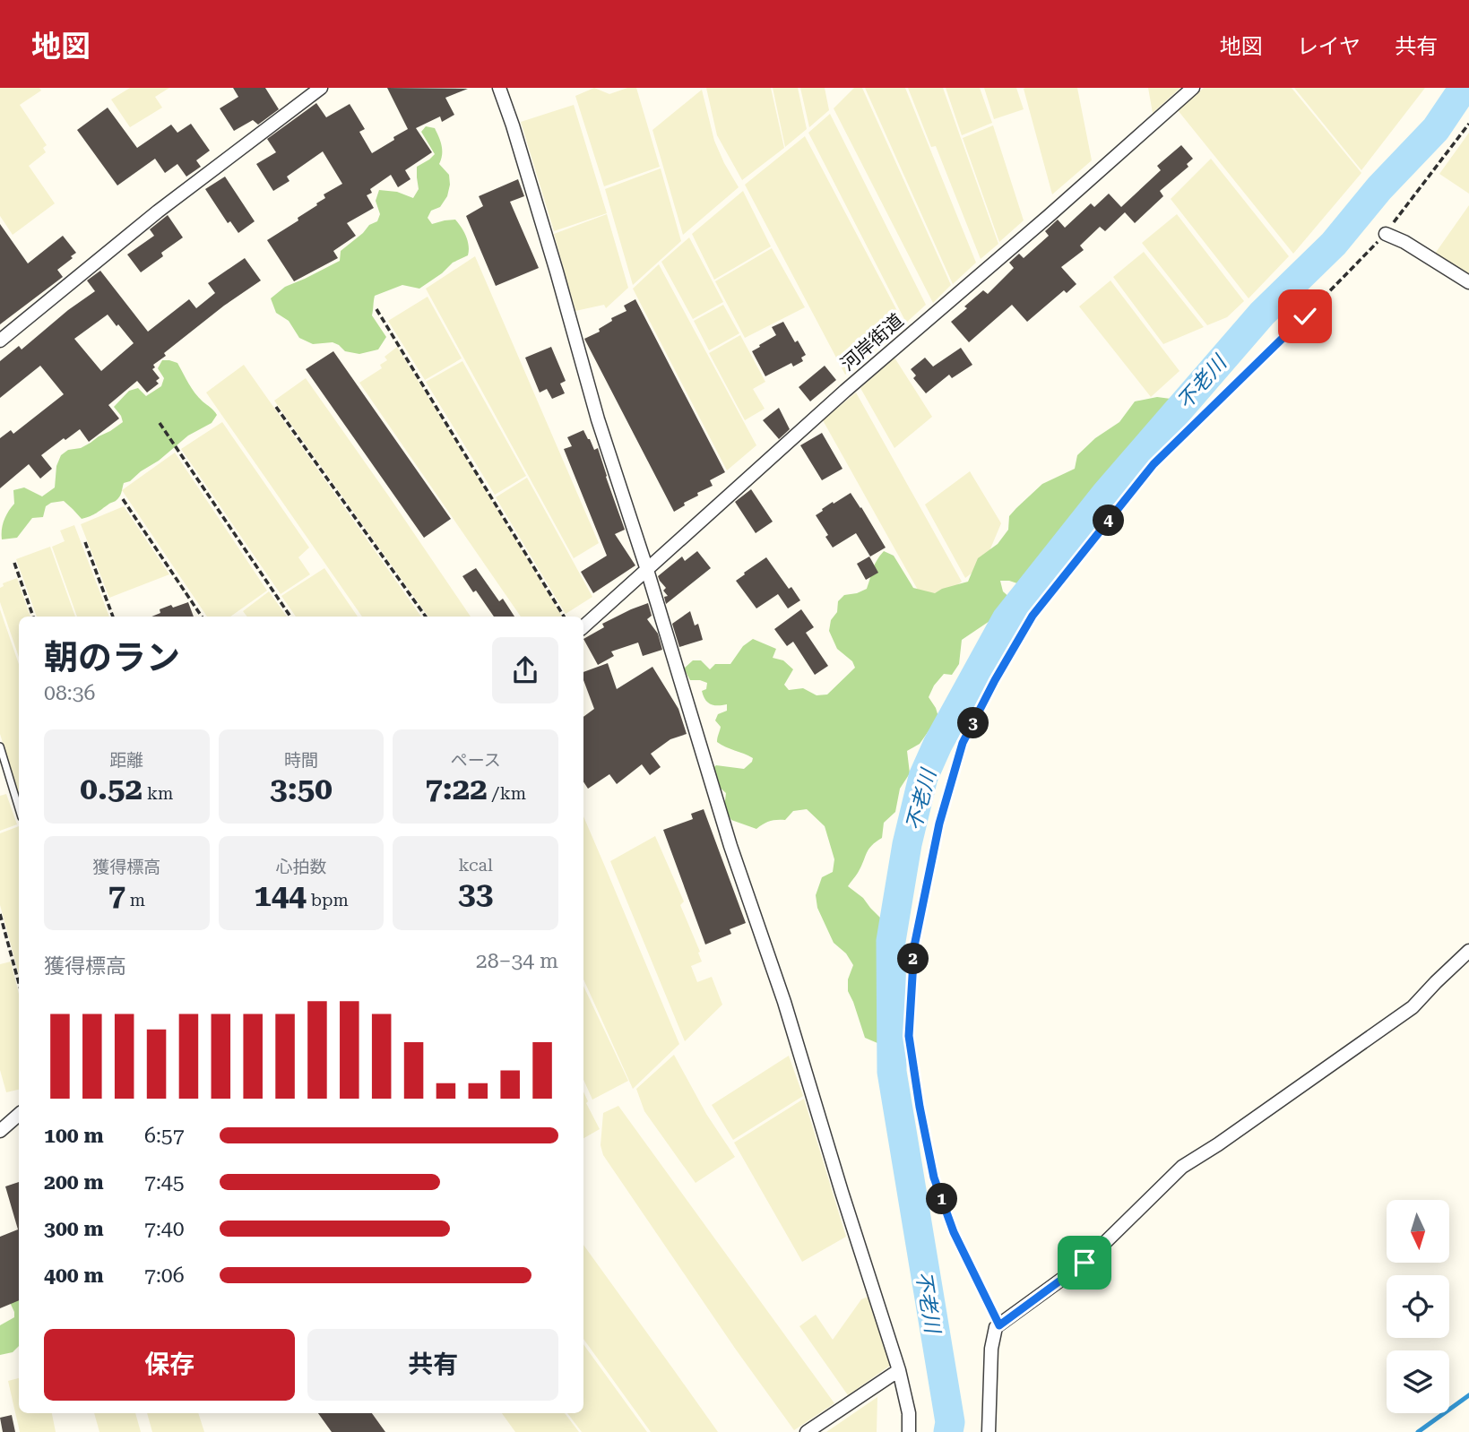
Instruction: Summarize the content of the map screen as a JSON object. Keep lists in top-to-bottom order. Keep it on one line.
{"streets":{"street":["河岸街道"]},"water":["不老川"],"north":"bottom","page":{"header":"地図","nav":["地図","レイヤ","共有"],"pins":["4","3","2","1"],"heading":["朝のラン","08:36"],"stats":[["距離","0.52 km"],["時間","3:50"],["ペース","7:22 /km"],["獲得標高","7 m"],["心拍数","144 bpm"],["kcal","33"]],"chart":["獲得標高","28–34 m"],"list":[{"name":"100 m","note":"6:57"},{"name":"200 m","note":"7:45"},{"name":"300 m","note":"7:40"},{"name":"400 m","note":"7:06"}],"buttons":["保存","共有"]}}
